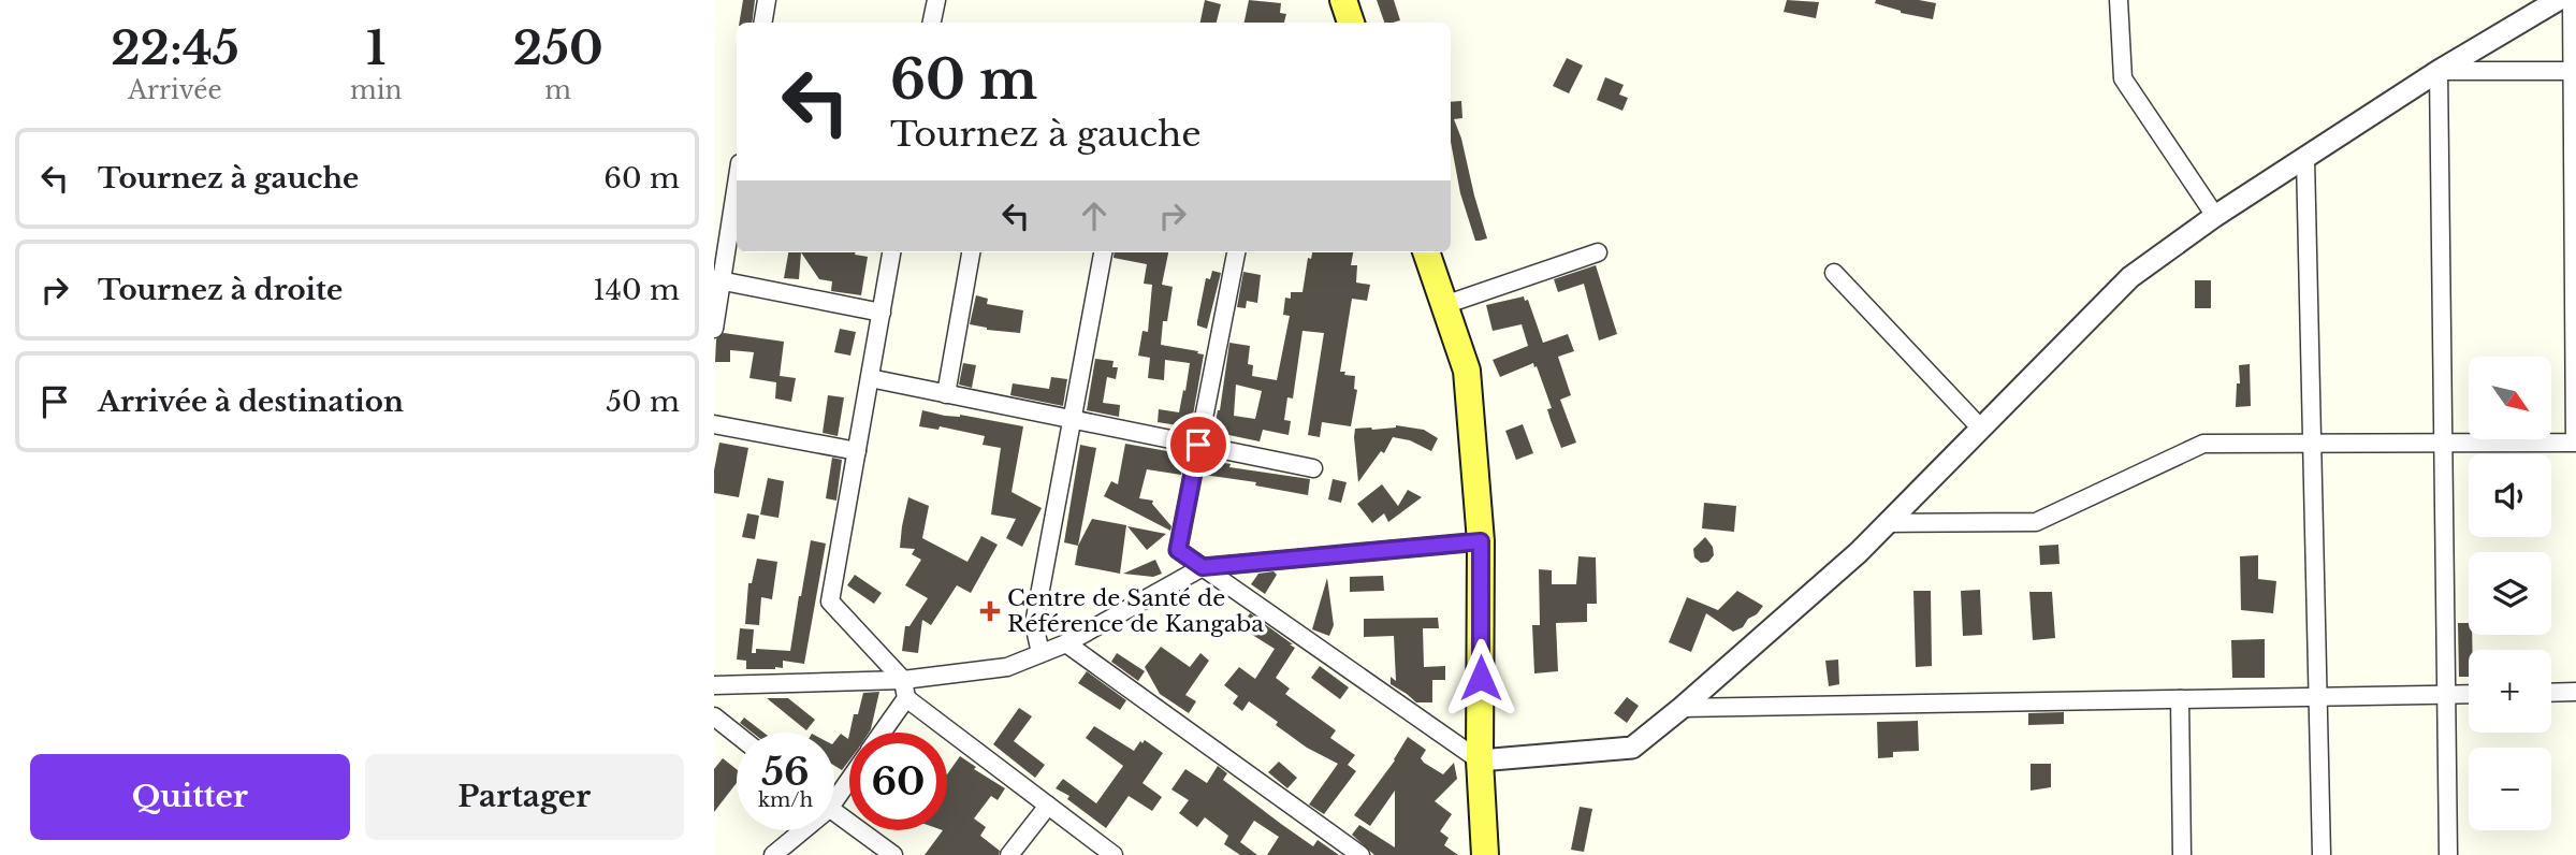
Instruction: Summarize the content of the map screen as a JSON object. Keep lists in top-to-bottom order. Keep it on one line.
{"places":{"health":["Centre de Santé de Référence de Kangaba"]},"north":"bottom right","page":{"eta":["22:45","Arrivée","1","min","250","m"],"turn":["60 m","Tournez à gauche"],"list":[{"name":"Tournez à gauche","value":"60 m"},{"name":"Tournez à droite","value":"140 m"},{"name":"Arrivée à destination","value":"50 m"}],"map_buttons":["+","−"],"speed":"56 km/h","limit":"60","buttons":["Quitter","Partager"]}}
